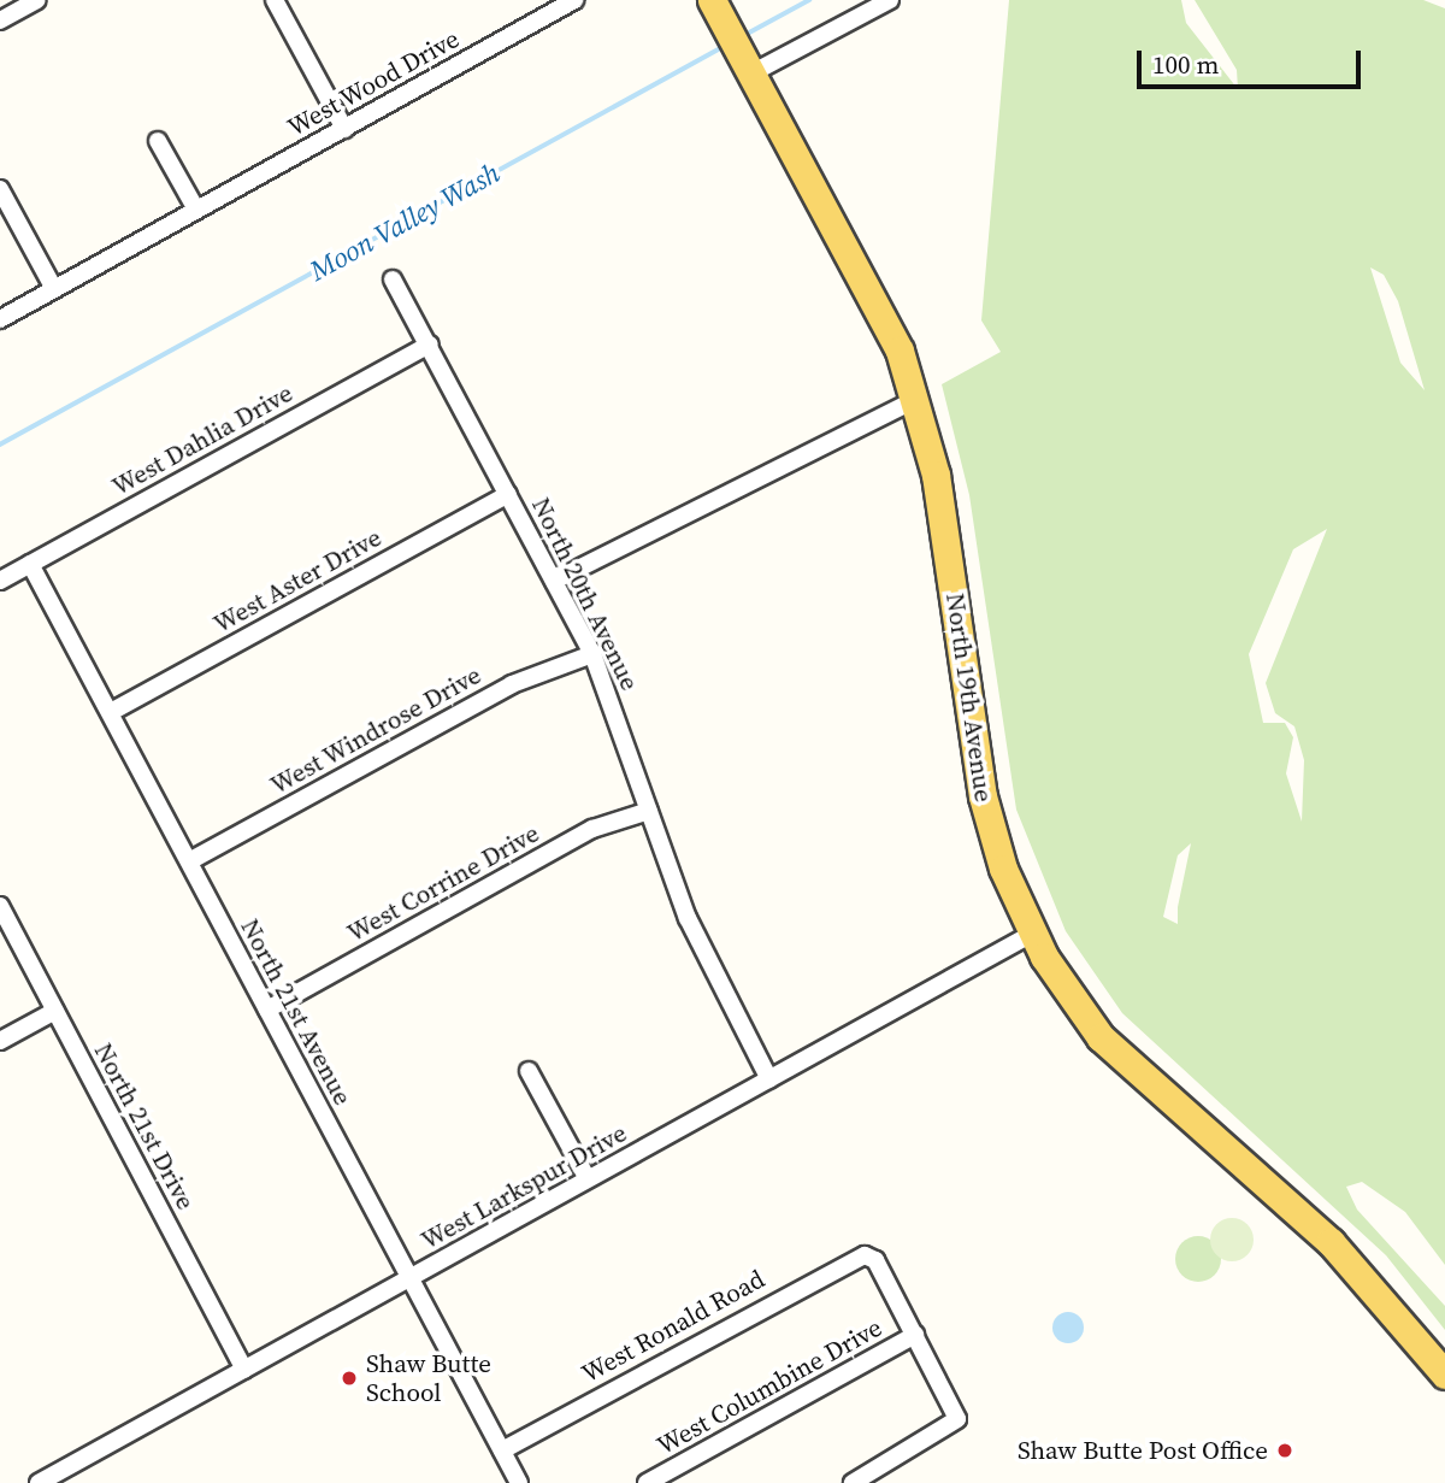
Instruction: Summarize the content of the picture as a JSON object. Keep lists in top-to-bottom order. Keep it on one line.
{"streets":{"main road":["North 19th Avenue"],"street":["West Wood Drive","West Dahlia Drive","West Aster Drive","North 20th Avenue","West Windrose Drive","West Corrine Drive","North 21st Avenue","North 21st Drive","West Larkspur Drive","West Ronald Road","West Columbine Drive"]},"crossings":[["West Dahlia Drive","North 20th Avenue"],["West Dahlia Drive","North 21st Avenue"],["West Aster Drive","North 20th Avenue"],["West Aster Drive","North 21st Avenue"],["North 20th Avenue","West Windrose Drive"],["North 20th Avenue","West Corrine Drive"],["North 20th Avenue","West Larkspur Drive"],["North 19th Avenue","West Larkspur Drive"],["West Windrose Drive","North 21st Avenue"],["West Corrine Drive","North 21st Avenue"],["North 21st Avenue","West Larkspur Drive"],["North 21st Avenue","West Ronald Road"],["North 21st Drive","West Larkspur Drive"],["West Ronald Road","West Columbine Drive"]],"water":["Moon Valley Wash"],"places":["Shaw Butte School","Shaw Butte Post Office"],"scale_bar":"100 m"}
